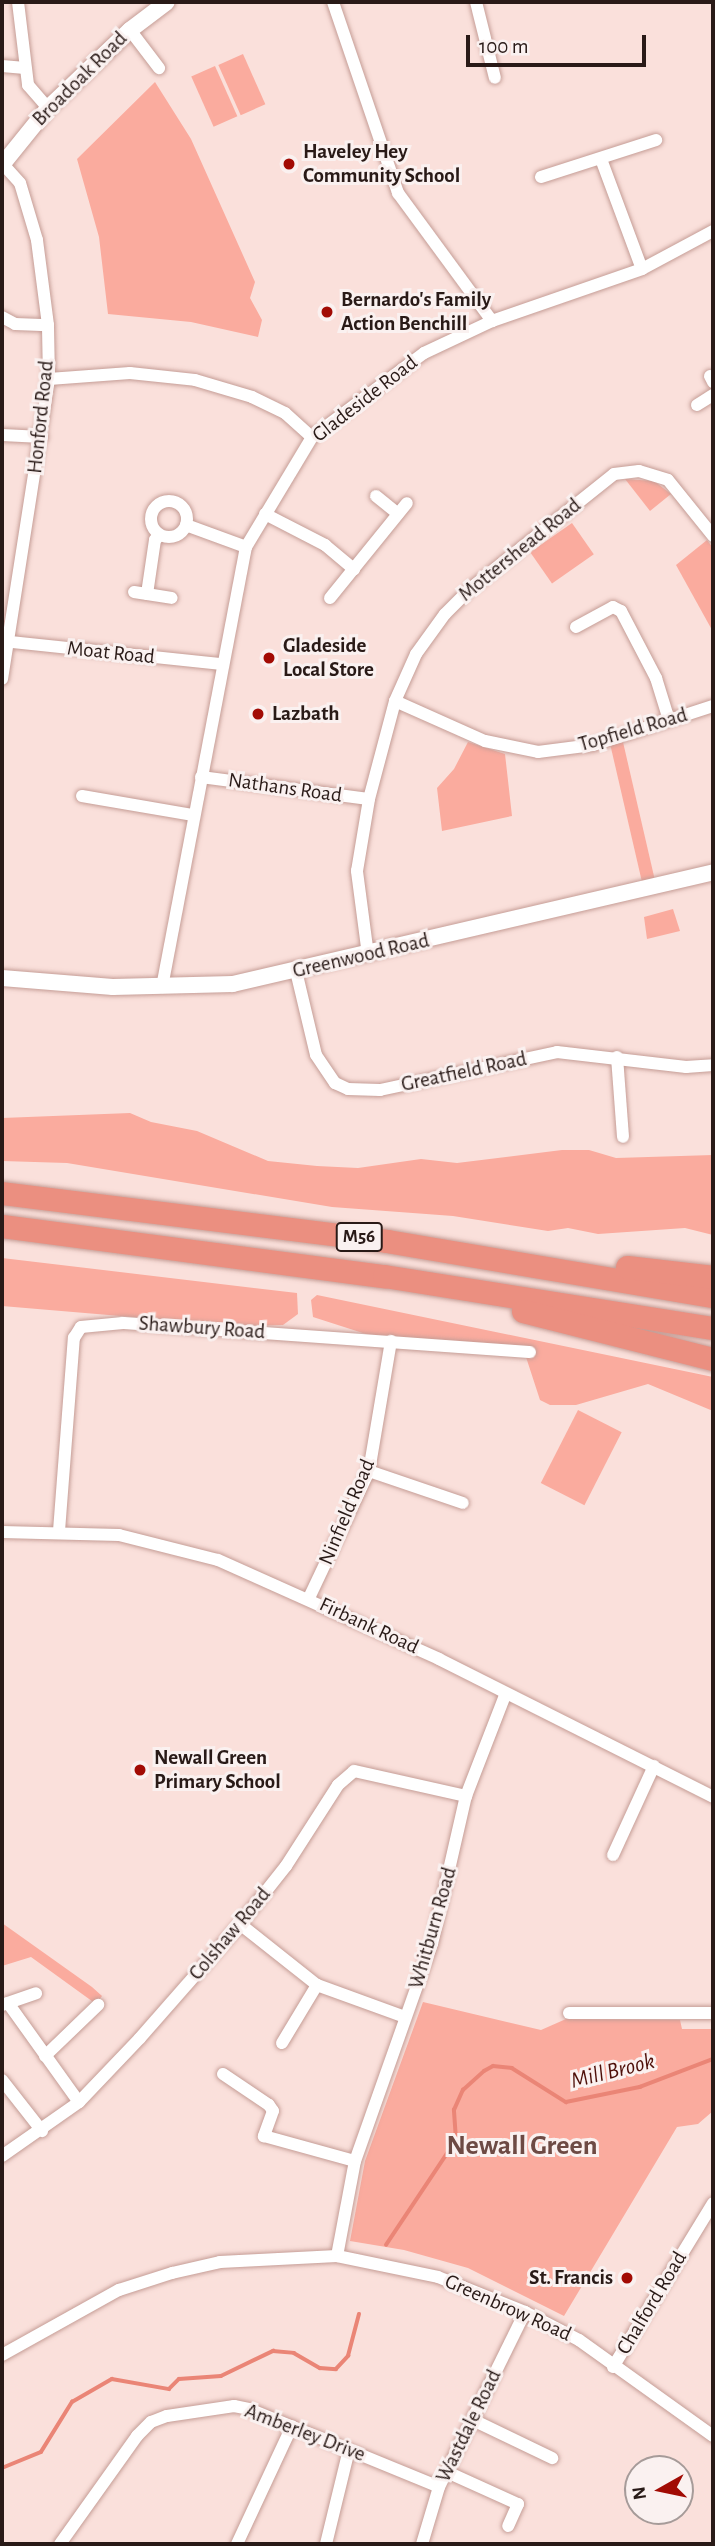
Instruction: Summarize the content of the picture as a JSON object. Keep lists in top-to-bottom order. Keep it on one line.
{"streets":{"highway":["M56"],"street":["Broadoak Road","Gladeside Road","Honford Road","Mottershead Road","Moat Road","Topfield Road","Nathans Road","Greenwood Road","Greatfield Road","Shawbury Road","Ninfield Road","Firbank Road","Whitburn Road","Colshaw Road","Chalford Road","Greenbrow Road","Wastdale Road","Amberley Drive"]},"crossings":[["Broadoak Road","Honford Road"],["Gladeside Road","Moat Road"],["Gladeside Road","Nathans Road"],["Gladeside Road","Greenwood Road"],["Honford Road","Moat Road"],["Mottershead Road","Topfield Road"],["Mottershead Road","Nathans Road"],["Mottershead Road","Greenwood Road"],["Greenwood Road","Greatfield Road"],["Shawbury Road","Ninfield Road"],["Shawbury Road","Firbank Road"],["Ninfield Road","Firbank Road"],["Firbank Road","Whitburn Road"],["Whitburn Road","Colshaw Road"],["Whitburn Road","Greenbrow Road"],["Chalford Road","Greenbrow Road"],["Greenbrow Road","Wastdale Road"],["Wastdale Road","Amberley Drive"]],"districts":["Newall Green"],"water":["Mill Brook"],"places":["Haveley Hey Community School","Bernardo's Family Action Benchill","Gladeside Local Store","Lazbath","Newall Green Primary School","St. Francis"],"scale_bar":"100 m","north":"left"}
